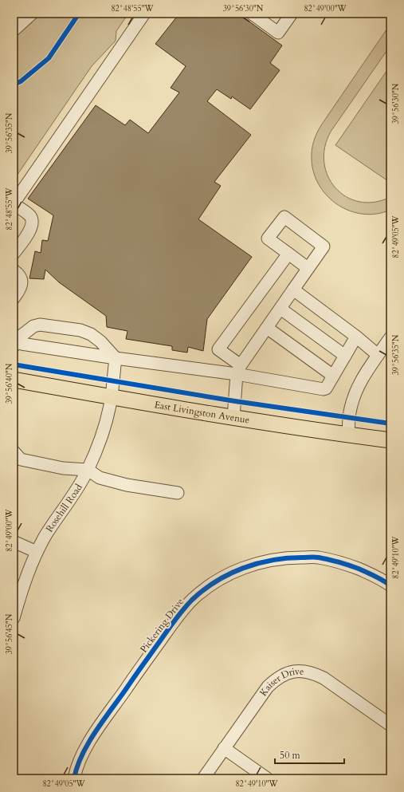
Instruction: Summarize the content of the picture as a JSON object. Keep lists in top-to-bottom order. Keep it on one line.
{"streets":{"main road":["East Livingston Avenue"],"street":["Rosehill Road","Pickering Drive","Kaiser Drive"]},"crossings":[["East Livingston Avenue","Rosehill Road"]],"scale_bar":"50 m","coordinates":["82°48'55\"W","39°56'30\"N","82°49'00\"W","39°56'35\"N","82°49'05\"W","39°56'40\"N","82°49'10\"W","39°56'45\"N"]}
